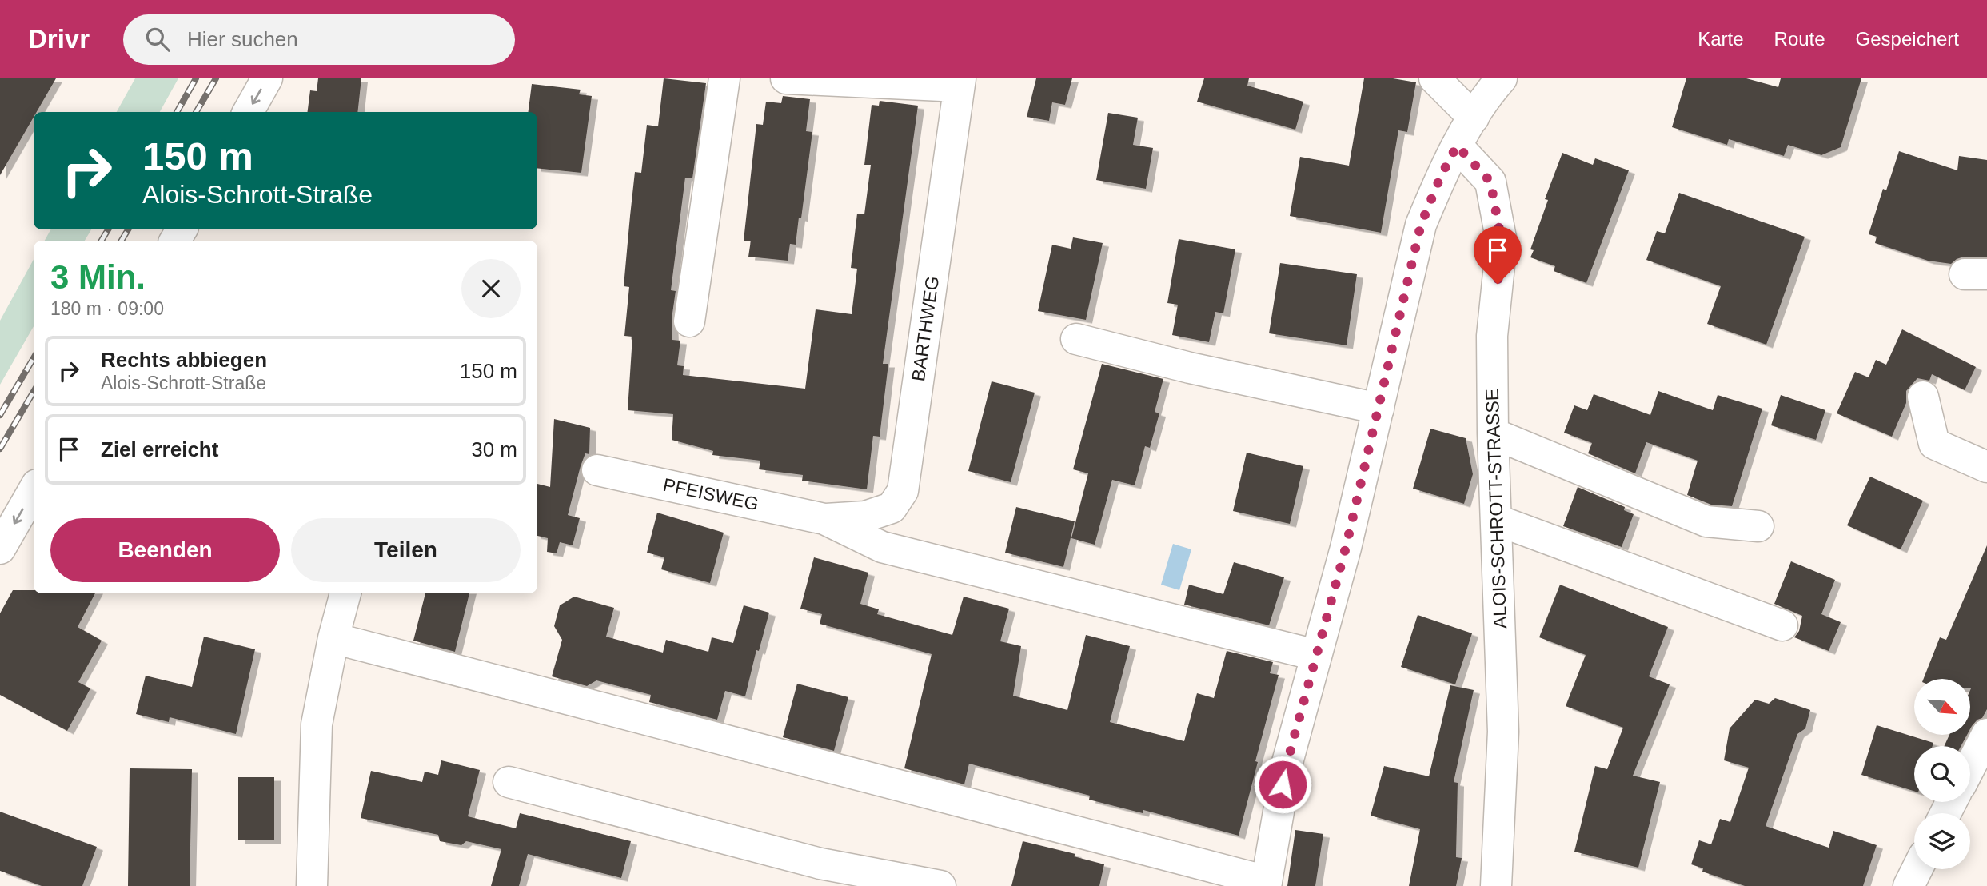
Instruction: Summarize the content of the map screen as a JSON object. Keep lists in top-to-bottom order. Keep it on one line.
{"streets":{"street":["BARTHWEG","PFEISWEG","ALOIS-SCHROTT-STRASSE"]},"crossings":[["BARTHWEG","PFEISWEG"]],"north":"bottom right","page":{"header":"Drivr","search":"Hier suchen","nav":["Karte","Route","Gespeichert"],"turn":["150 m","Alois-Schrott-Straße"],"heading":["3 Min.","180 m · 09:00"],"list":[{"name":"Rechts abbiegen","note":"Alois-Schrott-Straße","value":"150 m"},{"name":"Ziel erreicht","value":"30 m"}],"buttons":["Beenden","Teilen"]}}
